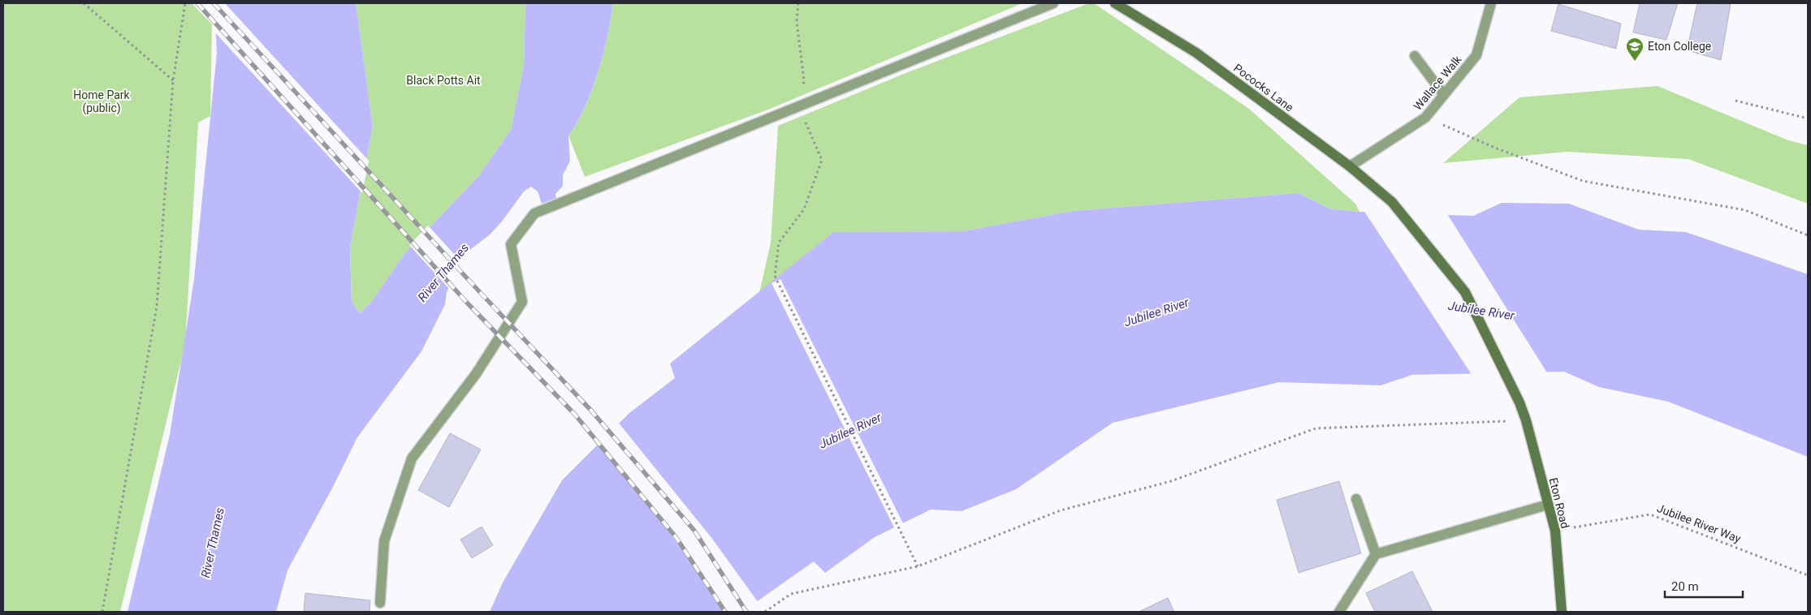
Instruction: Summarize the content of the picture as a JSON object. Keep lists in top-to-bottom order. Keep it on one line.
{"streets":{"main road":["Pococks Lane","Eton Road"],"street":["Wallace Walk"],"path":["Jubilee River Way"]},"crossings":[["Wallace Walk","Pococks Lane"],["Pococks Lane","Eton Road"],["Eton Road","Jubilee River Way"]],"water":["River Thames","Jubilee River"],"parks":["Black Potts Ait","Home Park (public)"],"places":{"school or university":["Eton College"]},"scale_bar":"20 m"}
